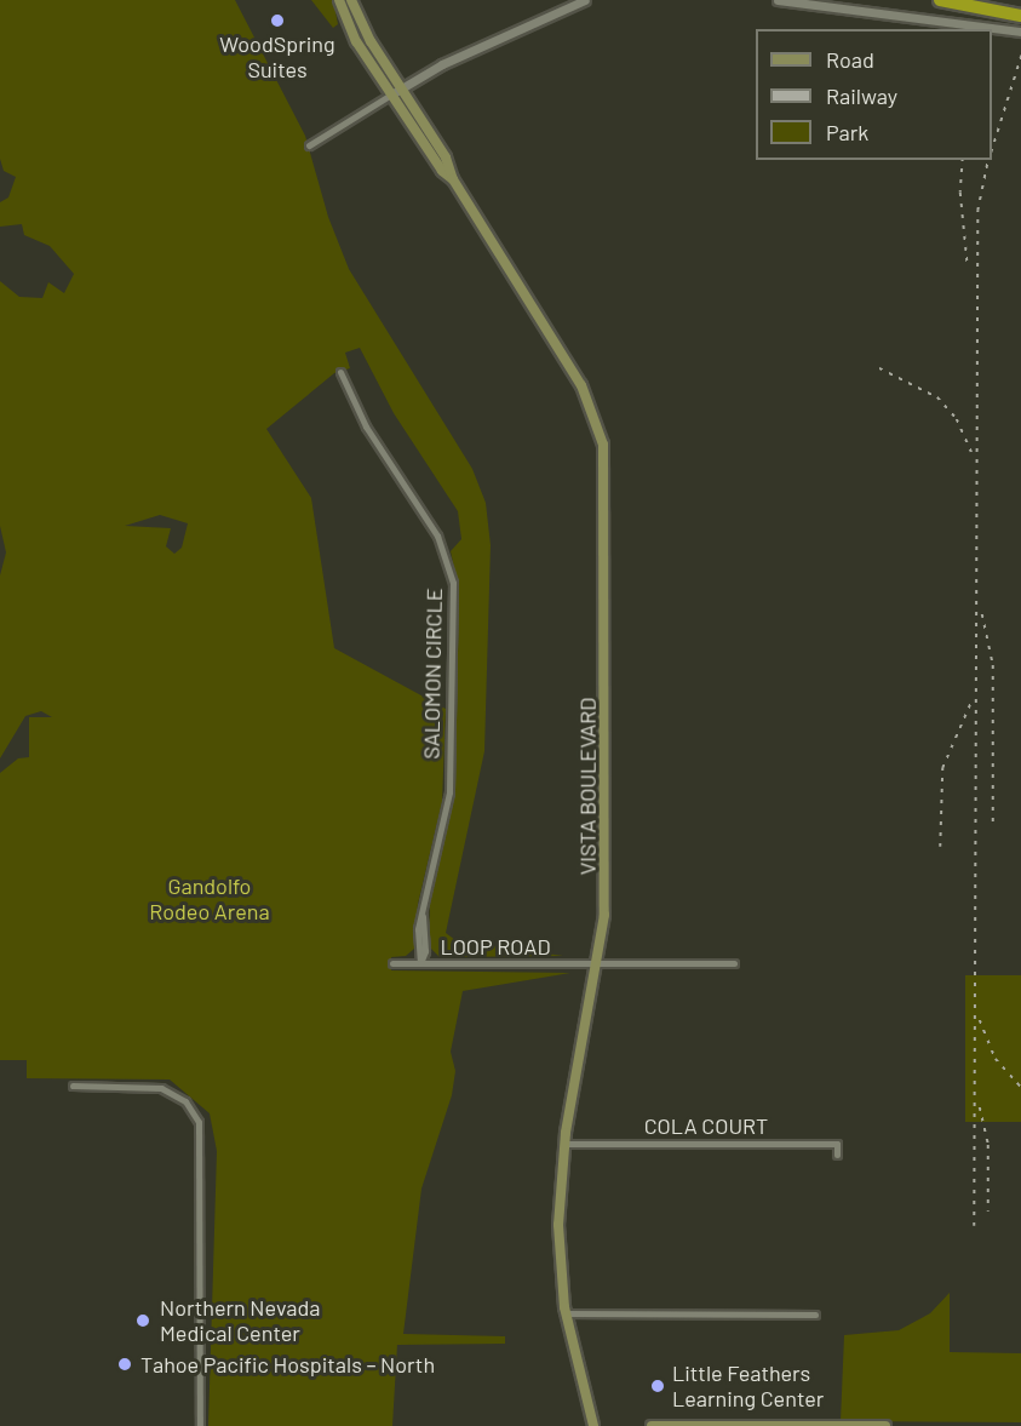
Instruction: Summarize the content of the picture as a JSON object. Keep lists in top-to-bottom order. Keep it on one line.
{"streets":{"main road":["VISTA BOULEVARD"],"street":["SALOMON CIRCLE","LOOP ROAD","COLA COURT"]},"crossings":[["SALOMON CIRCLE","LOOP ROAD"],["VISTA BOULEVARD","LOOP ROAD"],["VISTA BOULEVARD","COLA COURT"]],"parks":["Gandolfo Rodeo Arena"],"places":["WoodSpring Suites","Northern Nevada Medical Center","Tahoe Pacific Hospitals – North","Little Feathers Learning Center"],"legend":["Road","Railway","Park"]}
